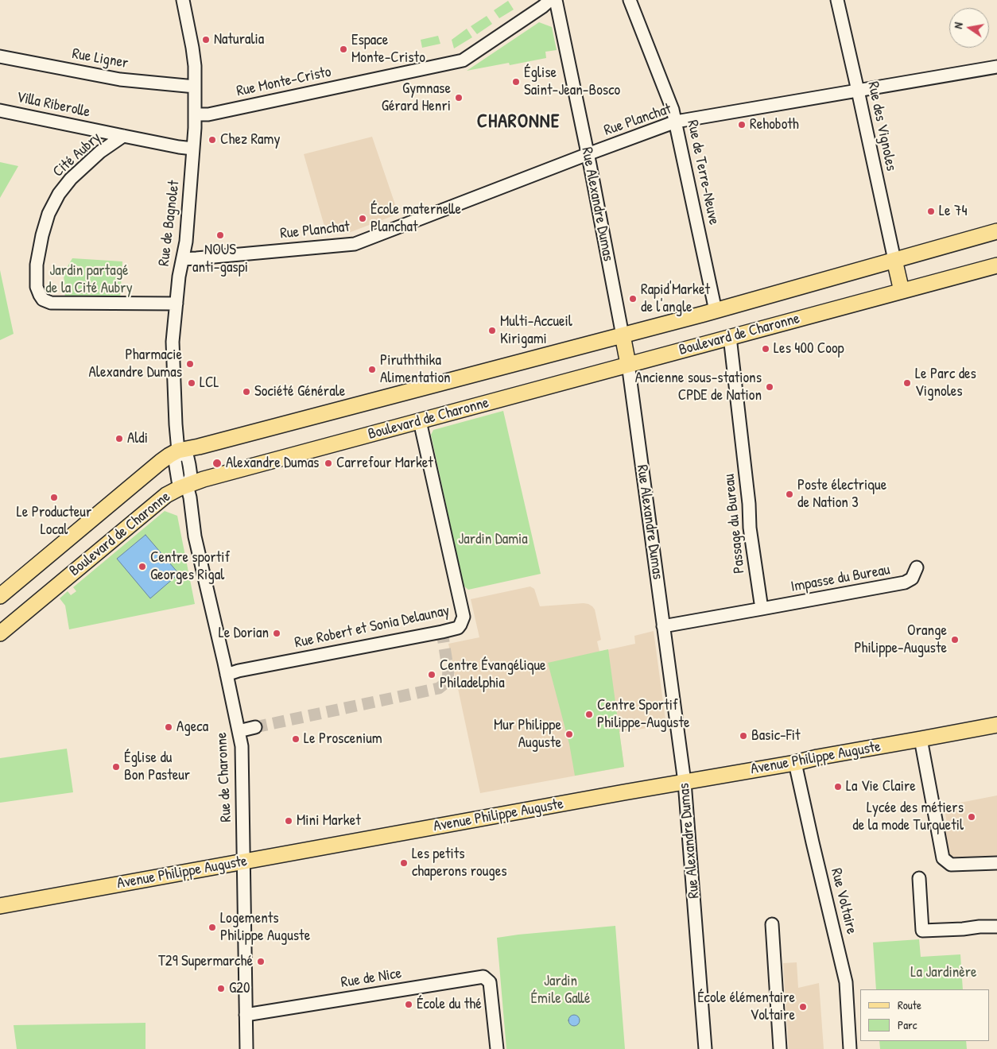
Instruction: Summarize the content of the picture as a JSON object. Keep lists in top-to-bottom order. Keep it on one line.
{"streets":{"main road":["Rue Alexandre Dumas","Boulevard de Charonne","Avenue Philippe Auguste"],"street":["Rue Ligner","Rue Monte-Cristo","Villa Riberolle","Rue Planchat","Rue des Vignoles","Cité Aubry","Rue de Terre-Neuve","Rue de Bagnolet","Passage du Bureau","Impasse du Bureau","Rue Robert et Sonia Delaunay","Rue de Charonne","Rue Voltaire","Rue de Nice"]},"crossings":[["Rue Ligner","Rue de Bagnolet"],["Rue Monte-Cristo","Rue de Bagnolet"],["Villa Riberolle","Cité Aubry"],["Villa Riberolle","Rue de Bagnolet"],["Rue Planchat","Rue des Vignoles"],["Rue Planchat","Rue de Terre-Neuve"],["Rue Planchat","Rue Alexandre Dumas"],["Rue Planchat","Rue de Bagnolet"],["Rue des Vignoles","Boulevard de Charonne"],["Cité Aubry","Rue de Bagnolet"],["Rue de Terre-Neuve","Boulevard de Charonne"],["Rue Alexandre Dumas","Boulevard de Charonne"],["Rue Alexandre Dumas","Avenue Philippe Auguste"],["Rue de Bagnolet","Boulevard de Charonne"],["Rue de Bagnolet","Rue de Charonne"],["Boulevard de Charonne","Passage du Bureau"],["Boulevard de Charonne","Rue Robert et Sonia Delaunay"],["Boulevard de Charonne","Rue de Charonne"],["Passage du Bureau","Impasse du Bureau"],["Rue Robert et Sonia Delaunay","Rue de Charonne"],["Avenue Philippe Auguste","Rue de Charonne"],["Avenue Philippe Auguste","Rue Voltaire"],["Rue de Charonne","Rue de Nice"]],"districts":["CHARONNE"],"parks":["Jardin partagé de la Cité Aubry","Jardin Damia","La Jardinère","Jardin Émile Gallé"],"places":["Naturalia","Espace Monte-Cristo","Église Saint-Jean-Bosco","Gymnase Gérard Henri","Rehoboth","Chez Ramy","Le 74","École maternelle Planchat","NOUS anti-gaspi","Rapid'Market de l'angle","Multi-Accueil Kirigami","Les 400 Coop","Pharmacie Alexandre Dumas","Piruththika Alimentation","LCL","Le Parc des Vignoles","Ancienne sous-stations CPDE de Nation","Société Générale","Aldi","Alexandre Dumas","Carrefour Market","Poste électrique de Nation 3","Le Producteur Local","Centre sportif Georges Rigal","Le Dorian","Orange Philippe-Auguste","Centre Évangélique Philadelphia","Centre Sportif Philippe-Auguste","Ageca","Mur Philippe Auguste","Basic-Fit","Le Proscenium","Église du Bon Pasteur","La Vie Claire","Lycée des métiers de la mode Turquetil","Mini Market","Les petits chaperons rouges","Logements Philippe Auguste","T29 Supermarché","G20","École du thé","École élémentaire Voltaire"],"legend":["Route","Parc"],"north":"left"}
